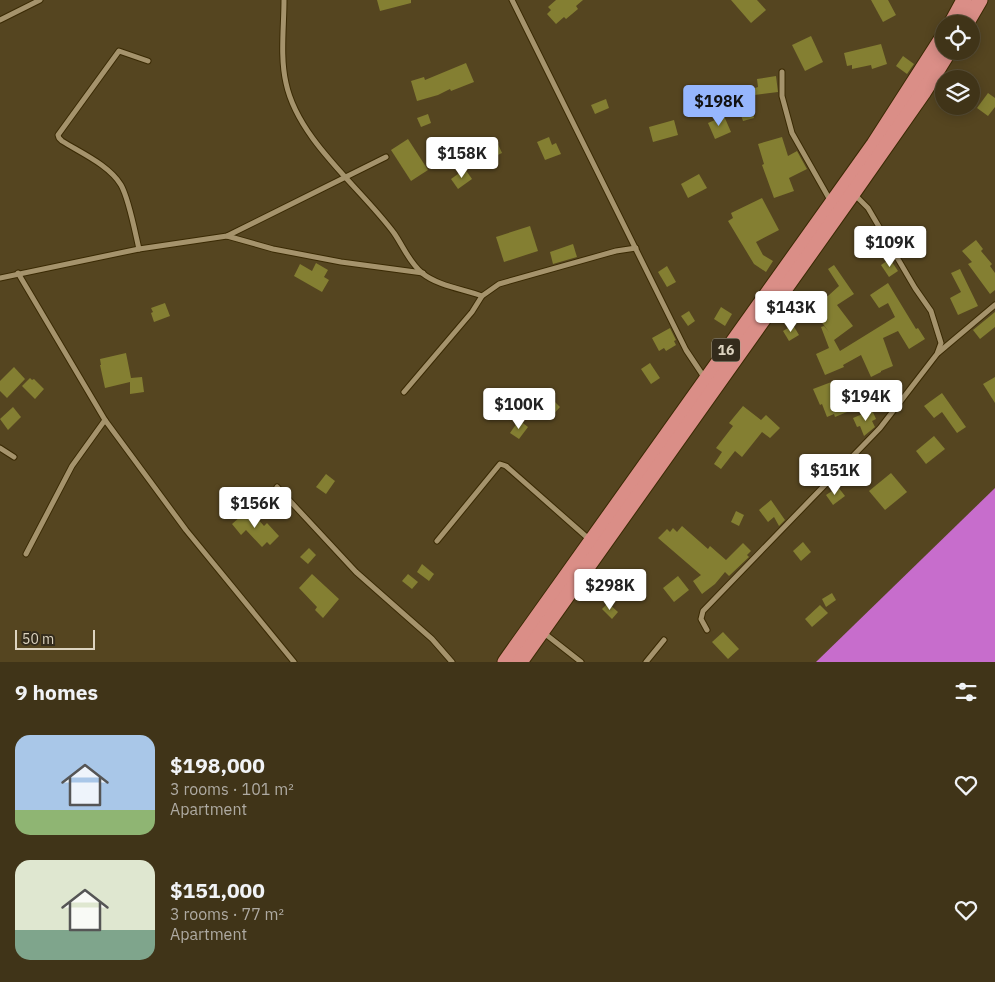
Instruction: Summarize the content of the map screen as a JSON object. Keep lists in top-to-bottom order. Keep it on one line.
{"streets":{"highway":["16"]},"scale_bar":"50 m","page":{"price":["$198K","$158K","$109K","$143K","$194K","$100K","$151K","$156K","$298K"],"scale":"50 m","heading":"9 homes","list":[{"name":"$198,000","note":"3 rooms · 101 m² · Apartment"},{"name":"$151,000","note":"3 rooms · 77 m² · Apartment"}]}}
